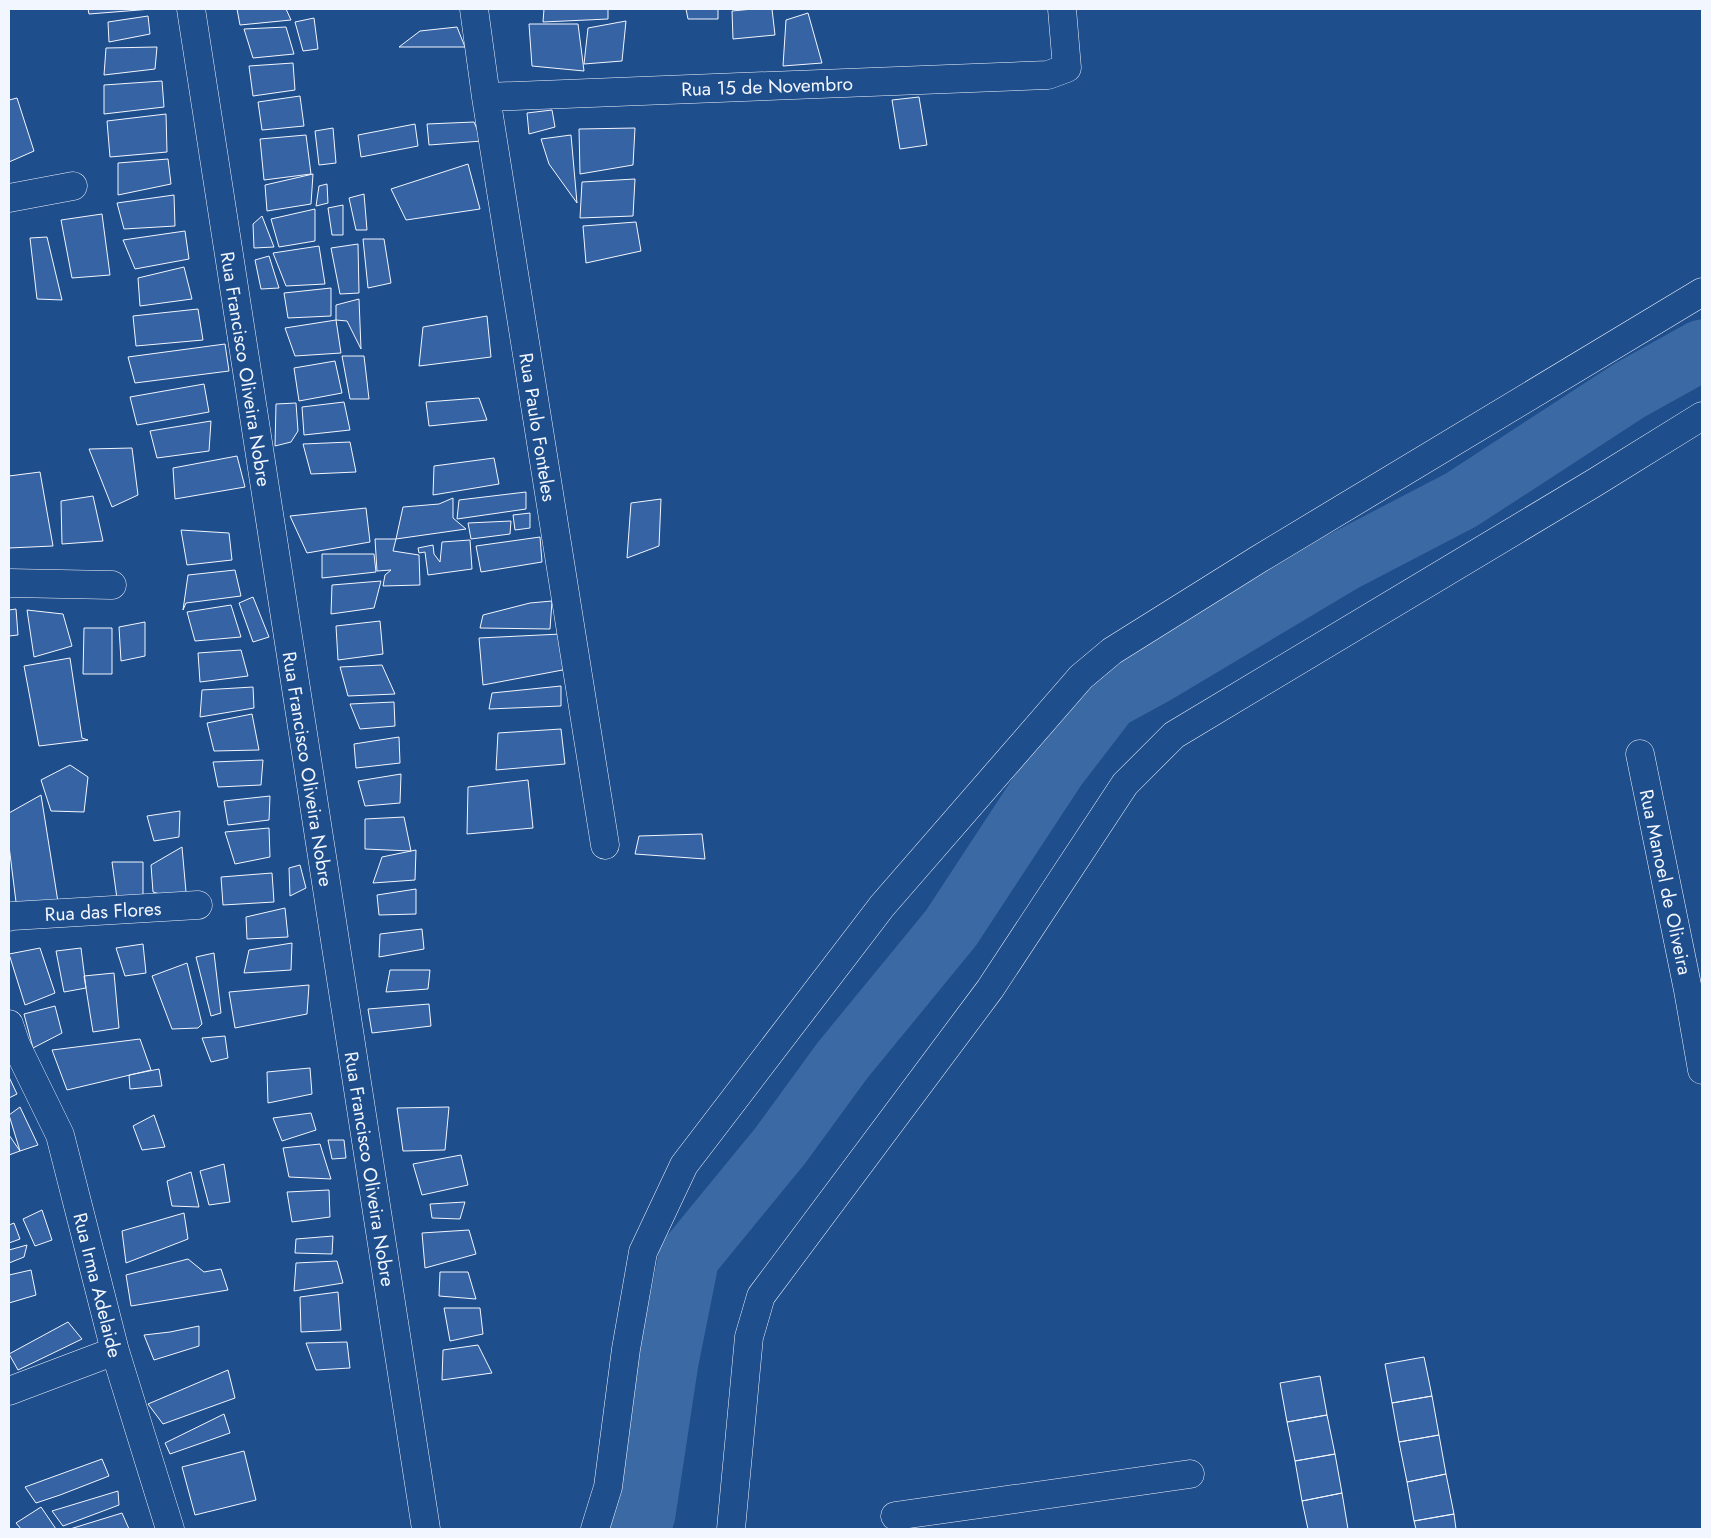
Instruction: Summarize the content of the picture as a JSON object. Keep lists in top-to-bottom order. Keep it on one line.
{"streets":{"street":["Rua 15 de Novembro","Rua Francisco Oliveira Nobre","Rua Paulo Fonteles","Rua Manoel de Oliveira","Rua das Flores","Rua Irma Adelaide"]},"crossings":[["Rua 15 de Novembro","Rua Paulo Fonteles"]]}
